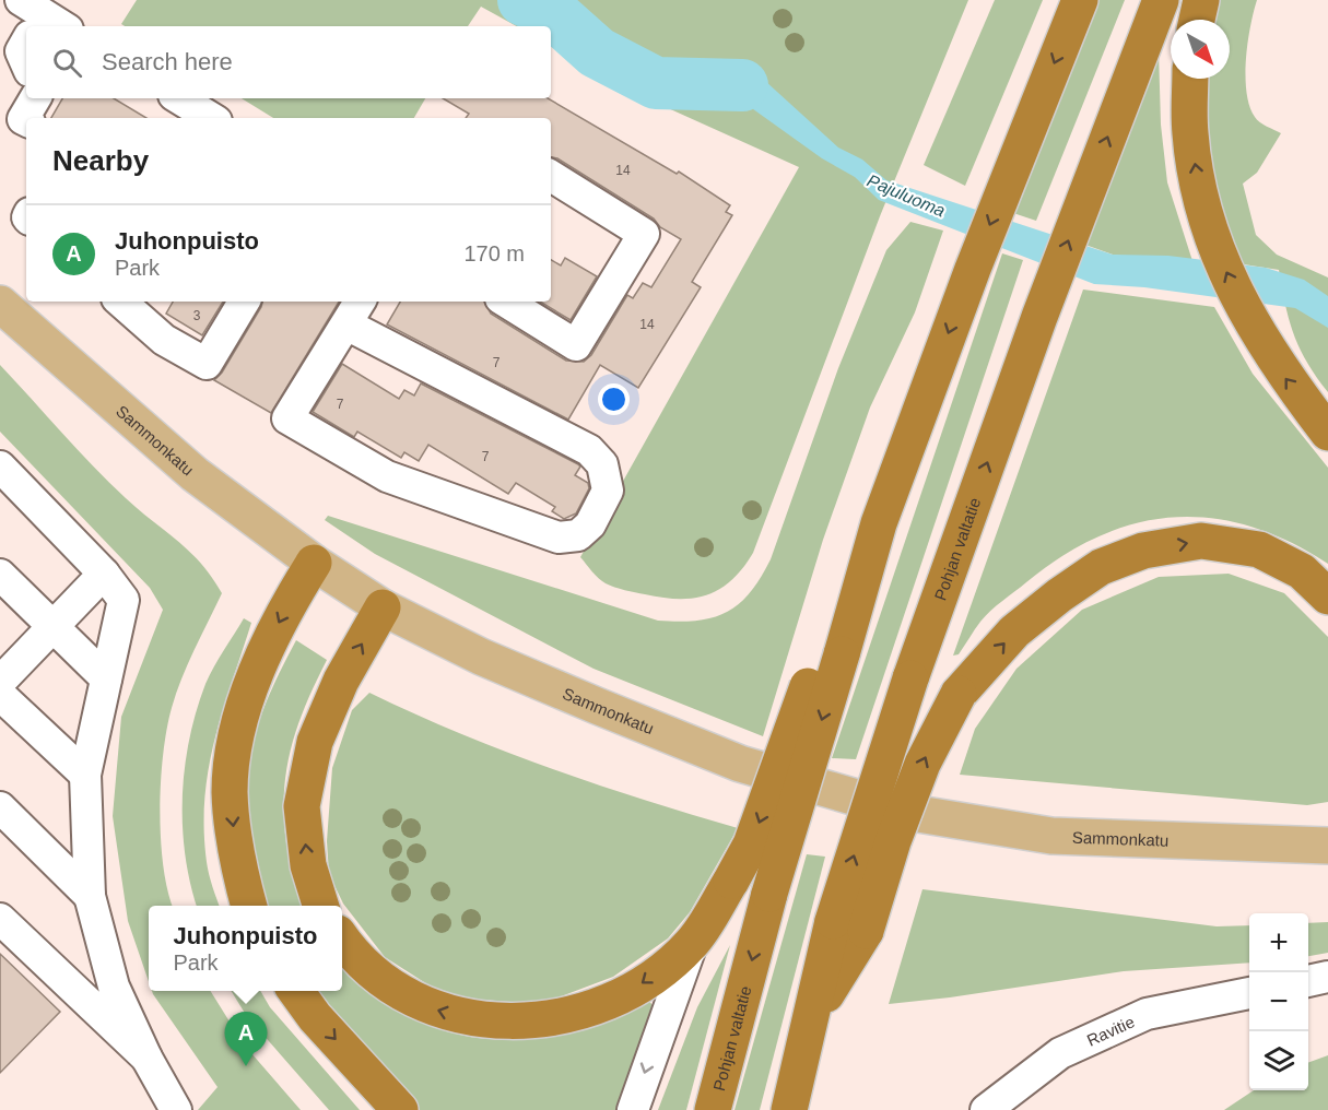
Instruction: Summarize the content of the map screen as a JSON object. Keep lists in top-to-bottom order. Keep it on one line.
{"streets":{"highway":["Pohjan valtatie"],"main road":["Sammonkatu"],"street":["Ravitie"]},"water":["Pajuluoma"],"house_numbers":["14","3","14","7","7","7"],"north":"bottom right","page":{"search":"Search here","heading":"Nearby","list":[{"mark":"A","name":"Juhonpuisto","note":"Park","value":"170 m"}],"popup":["Juhonpuisto","Park"],"map_buttons":["+","−"],"pins":"A"}}
